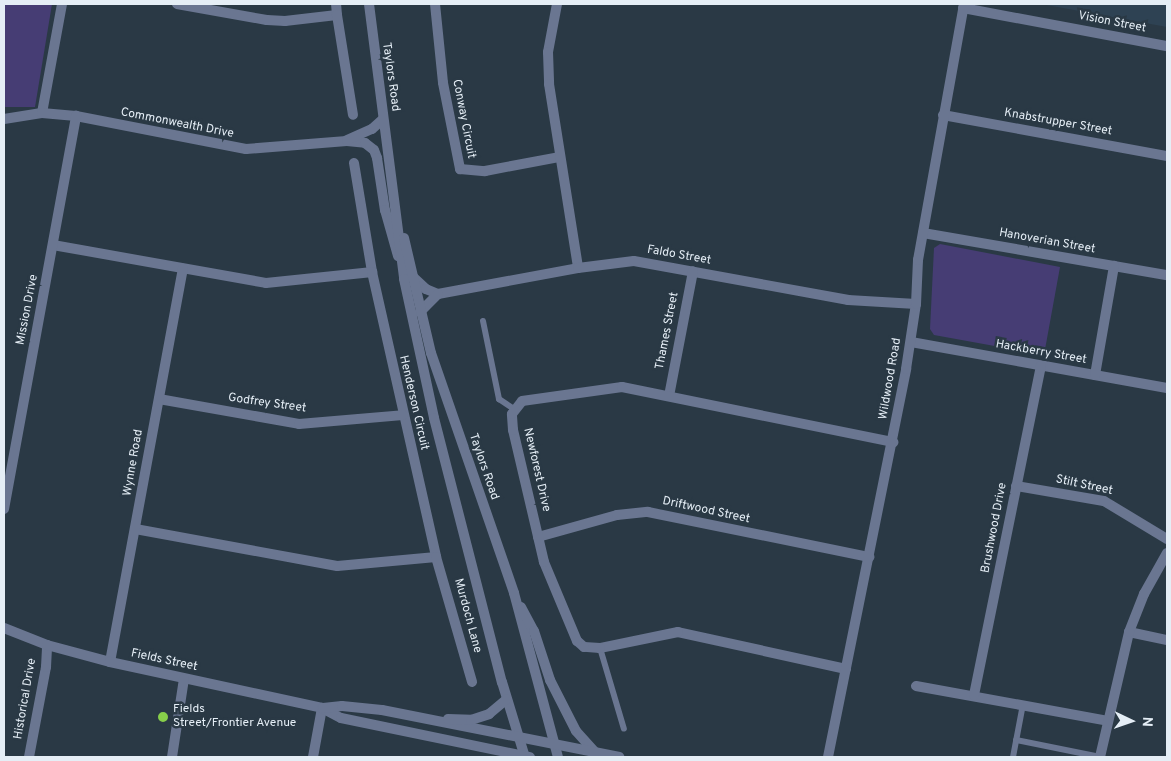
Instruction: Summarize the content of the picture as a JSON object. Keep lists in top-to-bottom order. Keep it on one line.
{"streets":{"street":["Vision Street","Taylors Road","Conway Circuit","Knabstrupper Street","Commonwealth Drive","Hanoverian Street","Faldo Street","Mission Drive","Thames Street","Hackberry Street","Wildwood Road","Henderson Circuit","Godfrey Street","Wynne Road","Newforest Drive","Stilt Street","Driftwood Street","Brushwood Drive","Murdoch Lane","Fields Street","Historical Drive"]},"crossings":[["Vision Street","Wildwood Road"],["Taylors Road","Commonwealth Drive"],["Taylors Road","Fields Street"],["Knabstrupper Street","Wildwood Road"],["Commonwealth Drive","Mission Drive"],["Hanoverian Street","Wildwood Road"],["Faldo Street","Thames Street"],["Faldo Street","Wildwood Road"],["Hackberry Street","Wildwood Road"],["Hackberry Street","Brushwood Drive"],["Wildwood Road","Newforest Drive"],["Wildwood Road","Driftwood Street"],["Henderson Circuit","Godfrey Street"],["Henderson Circuit","Murdoch Lane"],["Godfrey Street","Wynne Road"],["Wynne Road","Fields Street"],["Newforest Drive","Driftwood Street"],["Stilt Street","Brushwood Drive"],["Fields Street","Historical Drive"]],"places":["Fields Street/Frontier Avenue"],"north":"right"}
